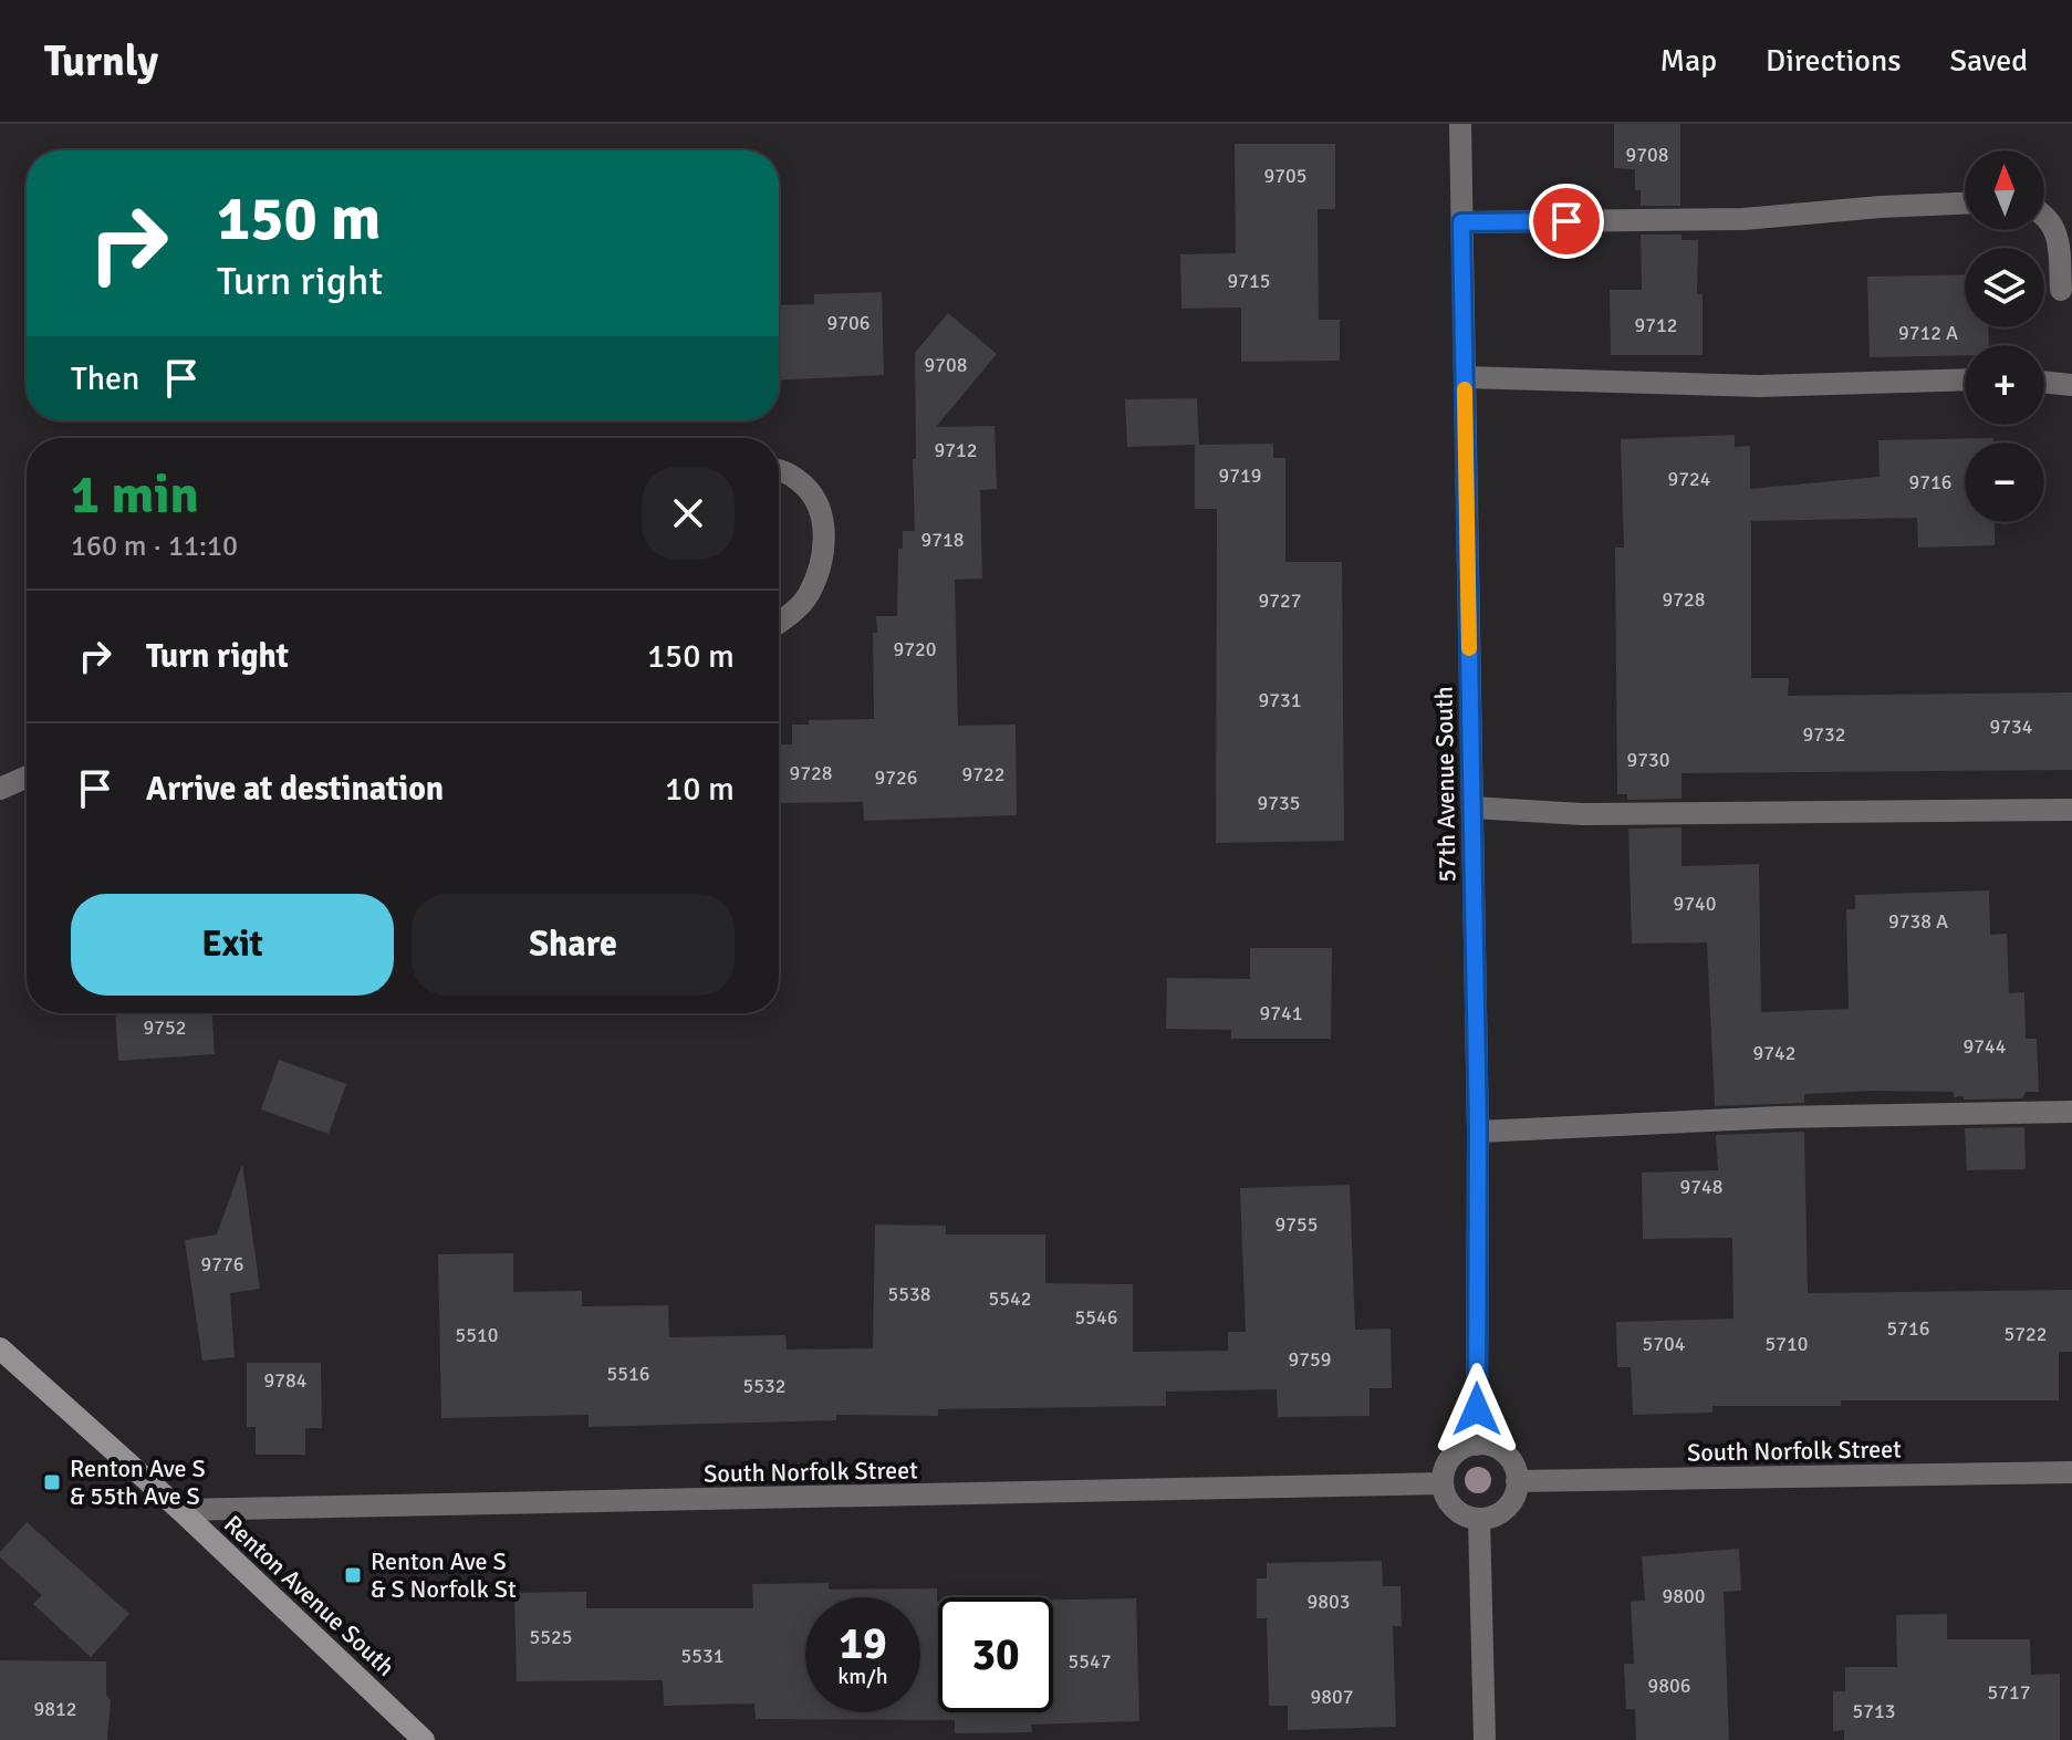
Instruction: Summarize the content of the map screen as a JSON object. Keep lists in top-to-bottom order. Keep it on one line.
{"streets":{"main road":["Renton Avenue South"],"street":["57th Avenue South","South Norfolk Street"]},"crossings":[["57th Avenue South","South Norfolk Street"],["South Norfolk Street","Renton Avenue South"]],"places":{"transit":["Renton Ave S & 55th Ave S","Renton Ave S & S Norfolk St"]},"house_numbers":["9708","9705","9715","9706","9712","9712 A","9708","9712","9719","9724","9716","9718","9728","9727","9720","9731","9734","9732","9730","9728","9722","9726","9735","9740","9738 A","9741","9752","9744","9742","9748","9755","9776","5538","5542","5546","5716","5722","5510","5704","5710","9759","5516","9784","5532","9800","9803","5525","5531","5547","9806","5717","9807","9812","5713"],"north":"top","page":{"header":"Turnly","nav":["Map","Directions","Saved"],"map_buttons":["+","−"],"turn":["150 m","Turn right"],"then":"Then","heading":["1 min","160 m · 11:10"],"list":[{"name":"Turn right","value":"150 m"},{"name":"Arrive at destination","value":"10 m"}],"buttons":["Exit","Share"],"speed":"19 km/h","limit":"30"}}
